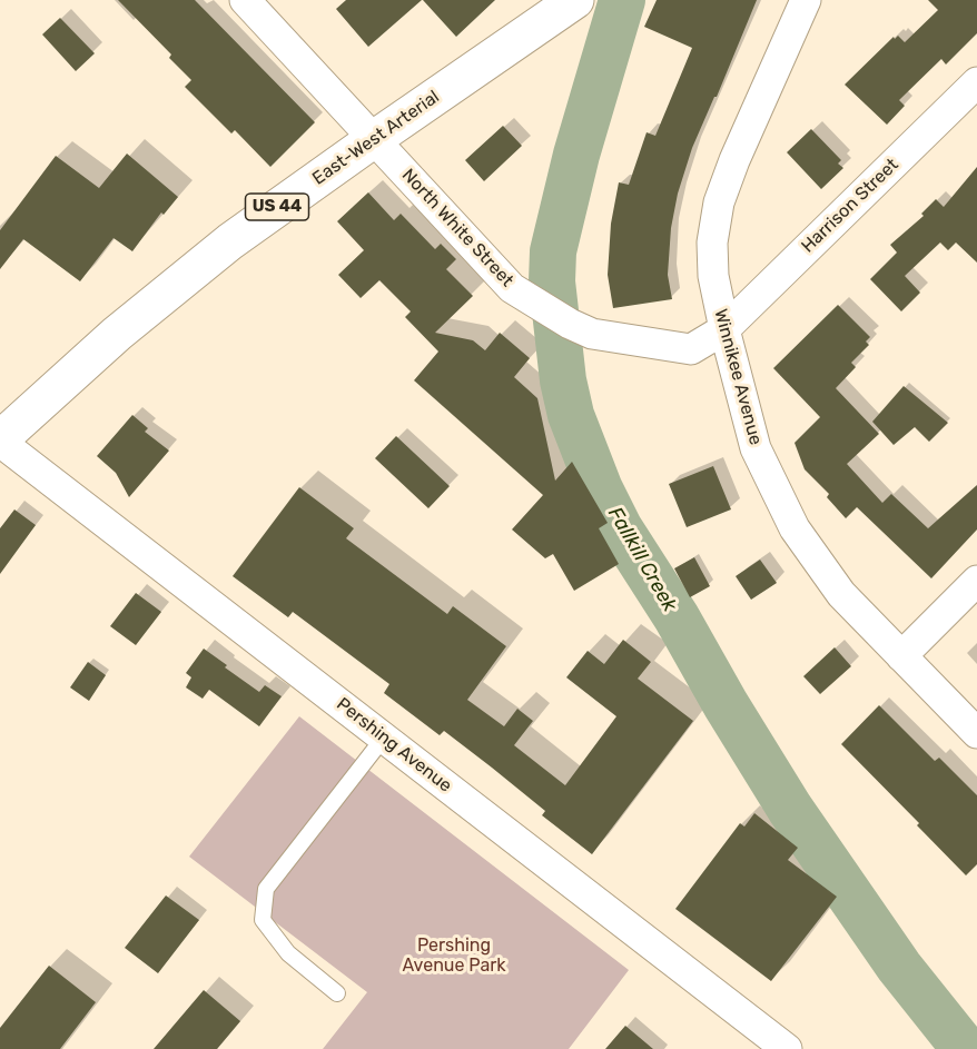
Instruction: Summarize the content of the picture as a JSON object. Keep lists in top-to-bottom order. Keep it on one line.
{"streets":{"highway":["East-West Arterial","US 44"],"street":["Harrison Street","North White Street","Winnikee Avenue","Pershing Avenue"]},"crossings":[["East-West Arterial","North White Street"],["East-West Arterial","Pershing Avenue"],["Harrison Street","North White Street"],["Harrison Street","Winnikee Avenue"],["North White Street","Winnikee Avenue"]],"water":["Fallkill Creek"],"parks":["Pershing Avenue Park"]}
